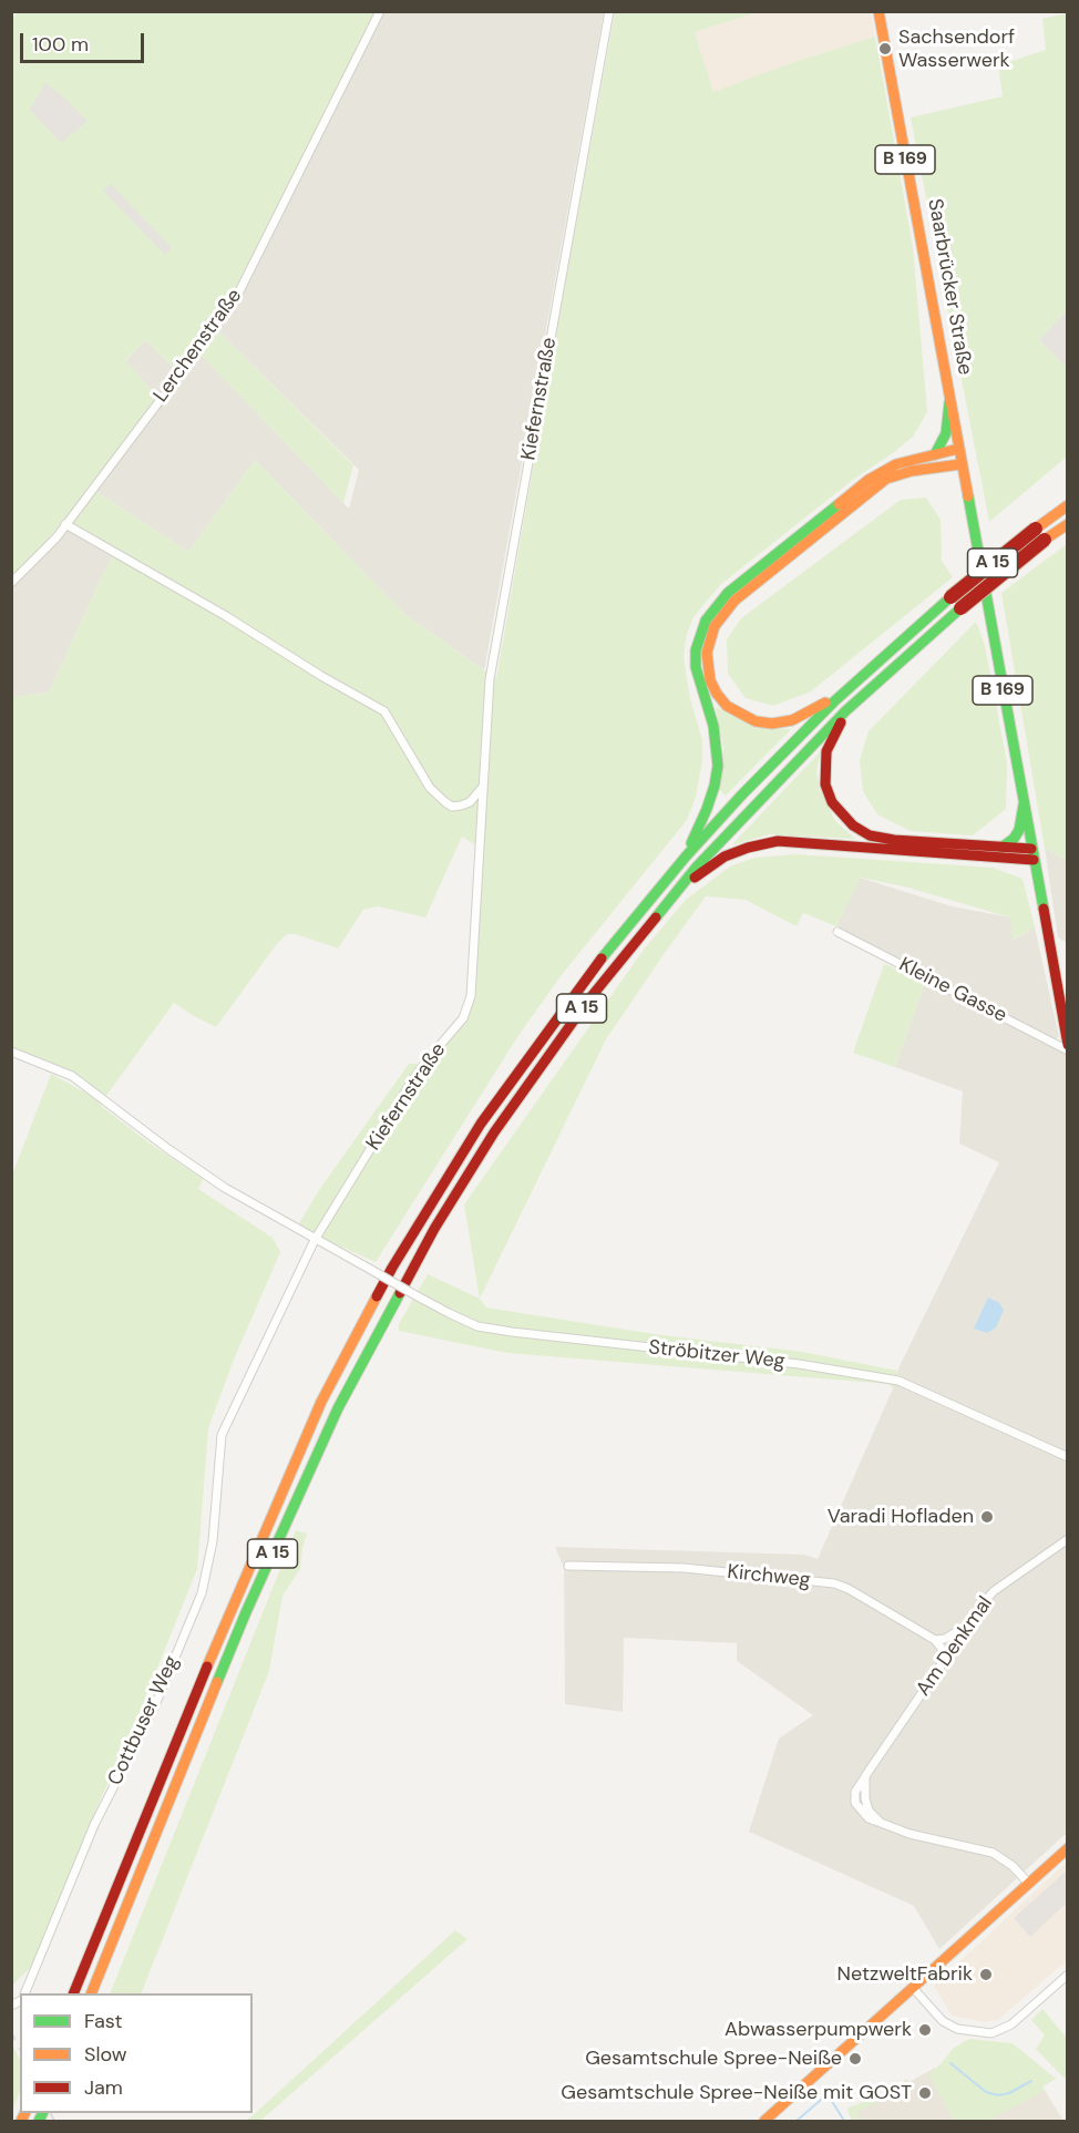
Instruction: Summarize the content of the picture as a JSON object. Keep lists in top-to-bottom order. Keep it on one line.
{"streets":{"main road":["B 169","Saarbrücker Straße","A 15"],"street":["Lerchenstraße","Kiefernstraße","Kleine Gasse","Ströbitzer Weg","Kirchweg","Am Denkmal","Cottbuser Weg"]},"crossings":[["B 169","Saarbrücker Straße"],["B 169","Kleine Gasse"],["Kiefernstraße","Ströbitzer Weg"],["Kiefernstraße","Cottbuser Weg"],["Kirchweg","Am Denkmal"]],"places":["Sachsendorf Wasserwerk","Varadi Hofladen","NetzweltFabrik","Abwasserpumpwerk","Gesamtschule Spree-Neiße","Gesamtschule Spree-Neiße mit GOST"],"legend":["Fast","Slow","Jam"],"scale_bar":"100 m"}
